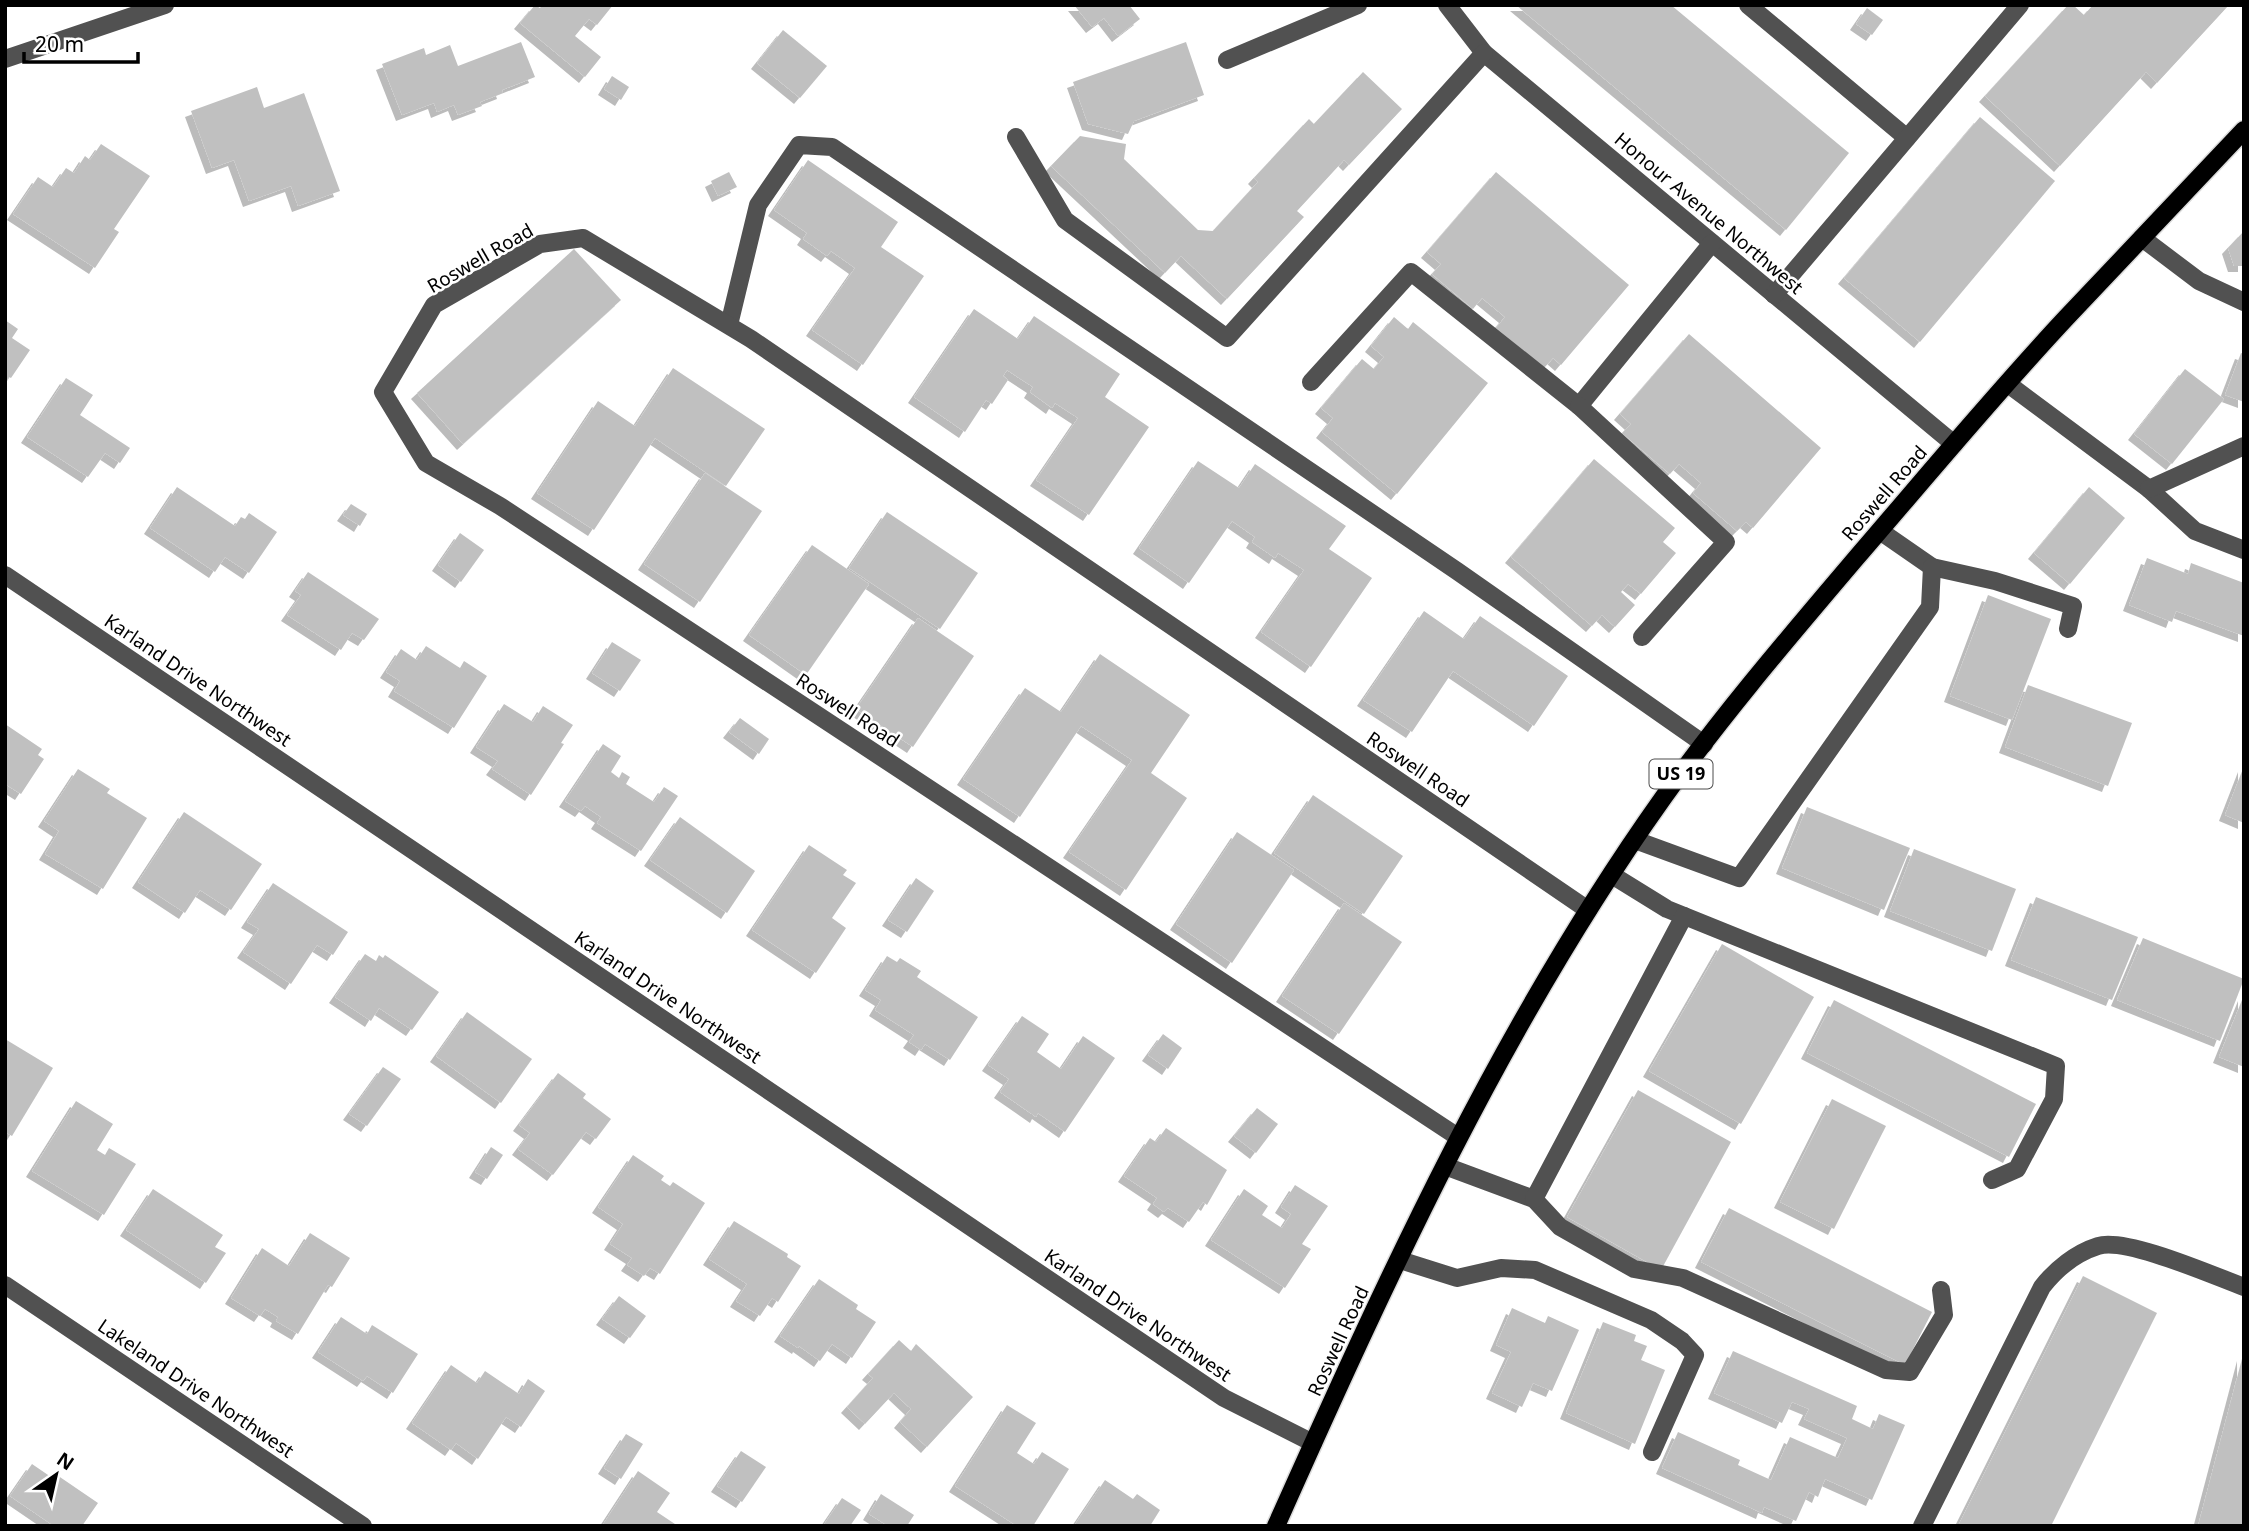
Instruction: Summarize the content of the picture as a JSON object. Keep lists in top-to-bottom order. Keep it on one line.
{"streets":{"main road":["Roswell Road","US 19"],"street":["Honour Avenue Northwest","Karland Drive Northwest","Lakeland Drive Northwest"]},"crossings":[["Honour Avenue Northwest","Roswell Road"],["Roswell Road","Karland Drive Northwest"]],"scale_bar":"20 m","north":"top right"}
